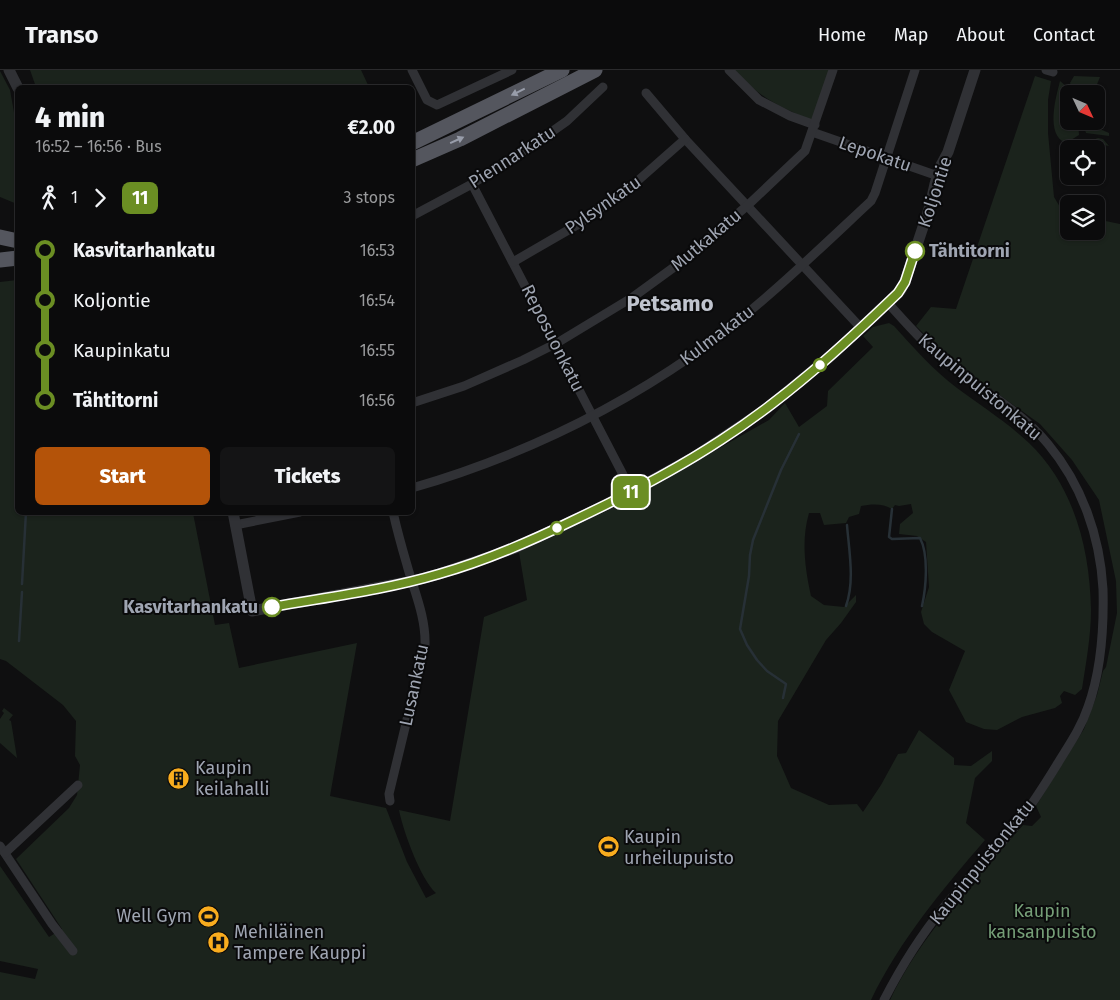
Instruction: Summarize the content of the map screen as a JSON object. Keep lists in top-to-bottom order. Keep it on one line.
{"streets":{"street":["Lepokatu","Piennarkatu","Koljontie","Pylsynkatu","Mutkakatu","Kulmakatu","Reposuonkatu","Kaupinpuistonkatu","Lusankatu"]},"crossings":[["Lepokatu","Koljontie"],["Lepokatu","Mutkakatu"],["Lepokatu","Kulmakatu"],["Piennarkatu","Reposuonkatu"],["Koljontie","Reposuonkatu"],["Koljontie","Kaupinpuistonkatu"],["Koljontie","Lusankatu"],["Pylsynkatu","Reposuonkatu"],["Mutkakatu","Reposuonkatu"],["Kulmakatu","Reposuonkatu"]],"districts":["Petsamo"],"parks":["Kaupin kansanpuisto"],"places":{"other":["Tähtitorni","Kasvitarhankatu"],"building":["Kaupin keilahalli"],"sports":["Kaupin urheilupuisto","Well Gym"],"hospital":["Mehiläinen Tampere Kauppi"]},"lines":["bus line 11"],"north":"bottom right","page":{"header":"Transo","nav":["Home","Map","About","Contact"],"on_map":"11","heading":["4 min","16:52 – 16:56 · Bus","€2.00"],"legs":["1","11","3 stops"],"list":[{"name":"Kasvitarhankatu","value":"16:53"},{"name":"Koljontie","value":"16:54"},{"name":"Kaupinkatu","value":"16:55"},{"name":"Tähtitorni","value":"16:56"}],"buttons":["Start","Tickets"]}}
